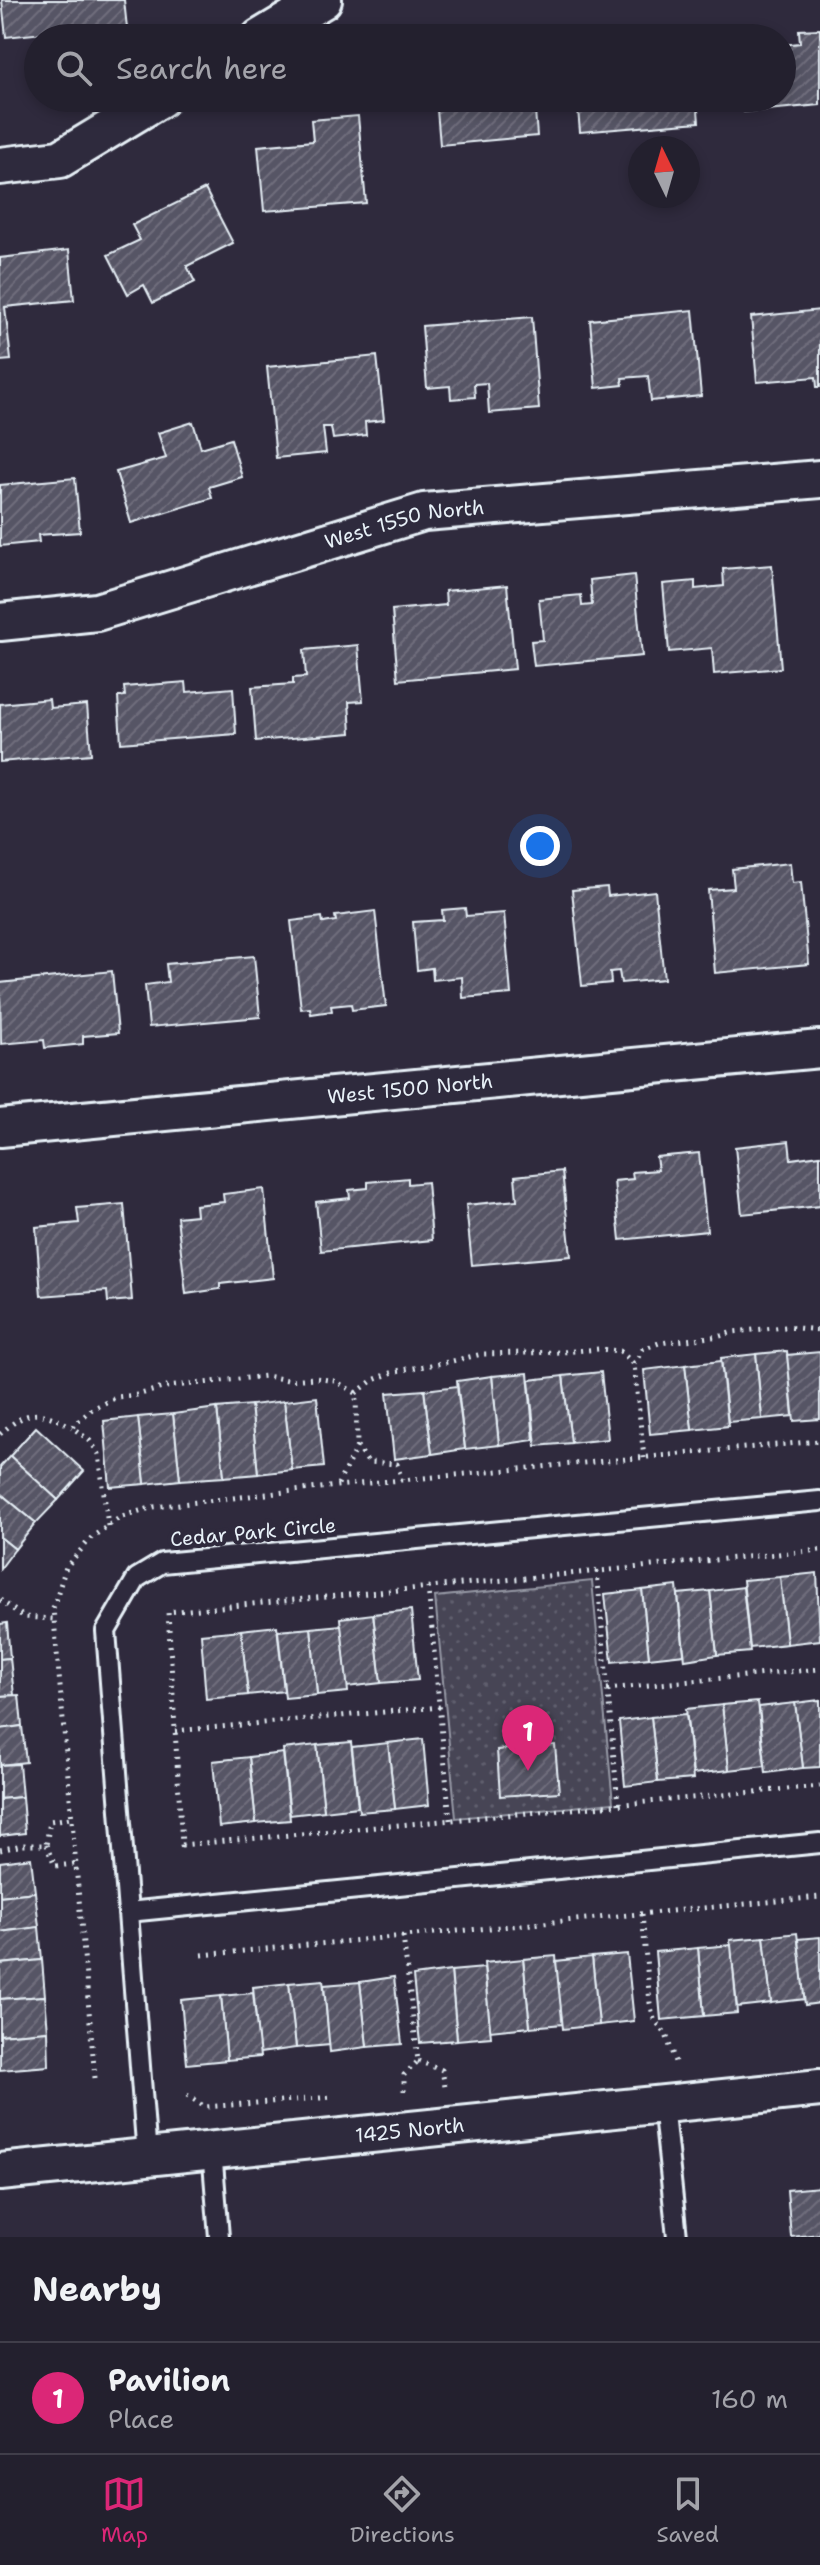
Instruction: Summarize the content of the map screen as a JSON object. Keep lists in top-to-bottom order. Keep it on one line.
{"streets":{"street":["West 1550 North","West 1500 North","1425 North"],"lane":["Cedar Park Circle"]},"crossings":[["Cedar Park Circle","1425 North"]],"north":"top","page":{"search":"Search here","pins":"1","heading":"Nearby","list":[{"mark":"1","name":"Pavilion","note":"Place","value":"160 m"}],"nav":["Map","Directions","Saved"]}}
